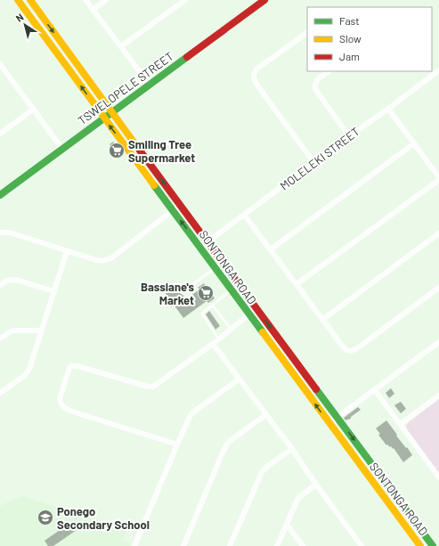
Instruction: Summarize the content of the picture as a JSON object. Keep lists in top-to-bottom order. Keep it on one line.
{"streets":{"main road":["TSWELOPELE STREET","SONTONGA ROAD"],"street":["MOLELEKI STREET"]},"crossings":[["TSWELOPELE STREET","SONTONGA ROAD"],["MOLELEKI STREET","SONTONGA ROAD"]],"places":{"supermarket":["Smiling Tree Supermarket","Bassiane's Market"],"school or university":["Ponego Secondary School"]},"legend":["Fast","Slow","Jam"],"north":"top left"}
